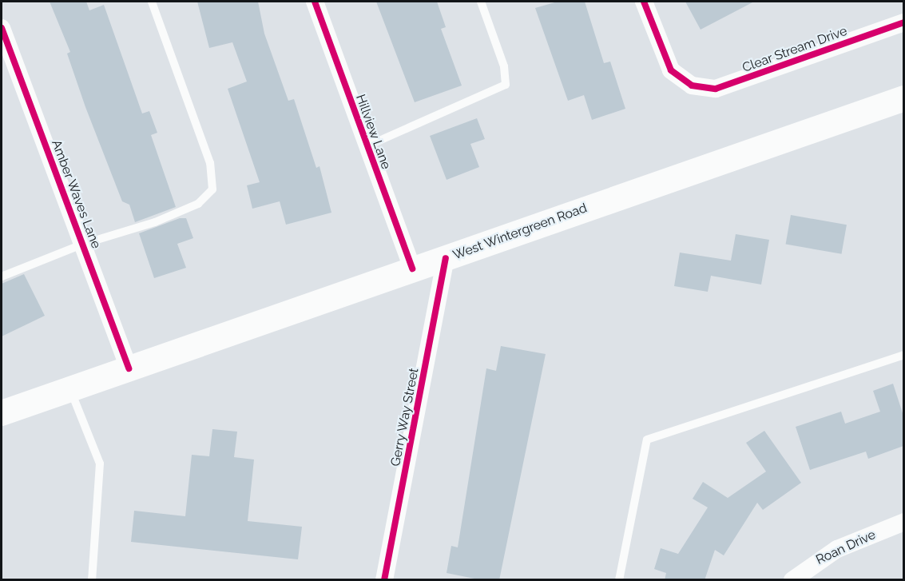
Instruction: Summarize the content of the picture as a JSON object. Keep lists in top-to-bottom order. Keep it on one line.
{"streets":{"main road":["West Wintergreen Road"],"street":["Clear Stream Drive","Hillview Lane","Amber Waves Lane","Gerry Way Street","Roan Drive"]},"crossings":[["Hillview Lane","West Wintergreen Road"],["Amber Waves Lane","West Wintergreen Road"],["West Wintergreen Road","Gerry Way Street"]]}
